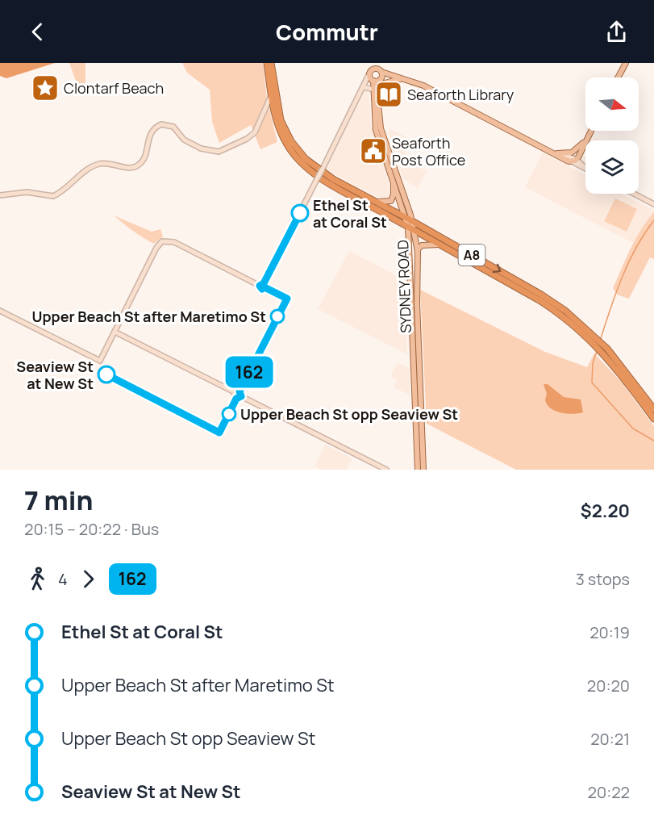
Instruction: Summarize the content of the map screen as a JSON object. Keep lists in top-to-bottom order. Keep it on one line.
{"streets":{"highway":["A8"],"main road":["SYDNEY ROAD"]},"crossings":[["A8","SYDNEY ROAD"]],"places":{"place":["Clontarf Beach"],"library":["Seaforth Library"],"public building":["Seaforth Post Office"],"other":["Ethel St at Coral St","Upper Beach St after Maretimo St","Seaview St at New St","Upper Beach St opp Seaview St"]},"lines":["bus line 162"],"north":"right","page":{"header":"Commutr","on_map":"162","heading":["7 min","20:15 – 20:22 · Bus","$2.20"],"legs":["4","162","3 stops"],"list":[{"name":"Ethel St at Coral St","value":"20:19"},{"name":"Upper Beach St after Maretimo St","value":"20:20"},{"name":"Upper Beach St opp Seaview St","value":"20:21"},{"name":"Seaview St at New St","value":"20:22"}]}}
